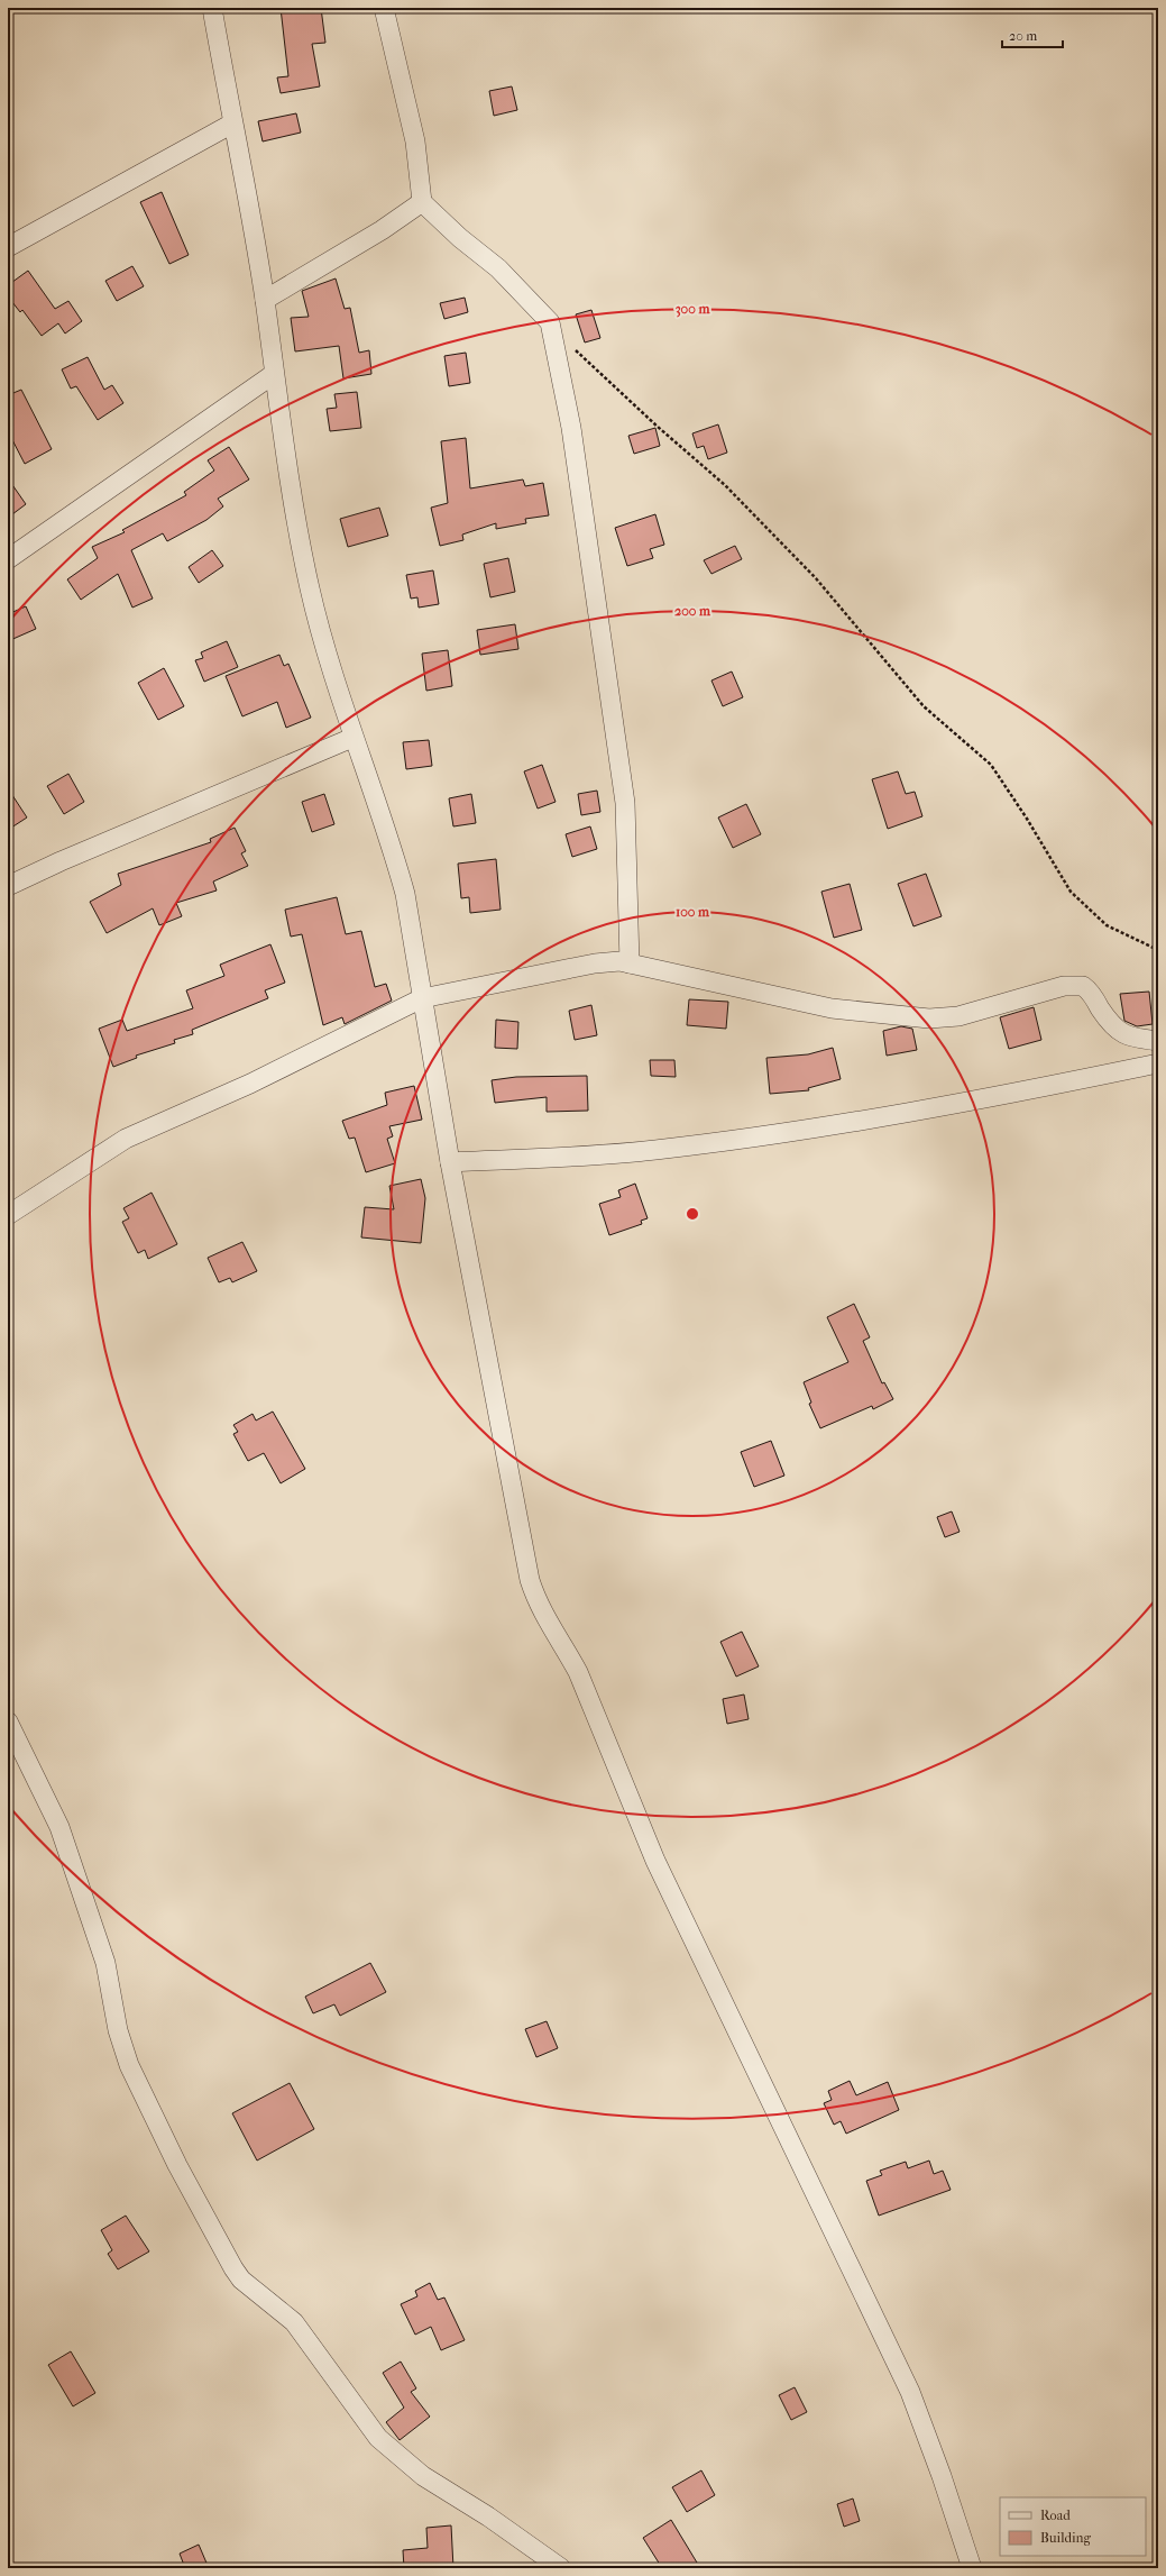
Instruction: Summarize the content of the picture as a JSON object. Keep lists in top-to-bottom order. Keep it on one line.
{"legend":["Road","Building"],"scale_bar":"20 m","rings":["300 m","200 m","100 m"]}
